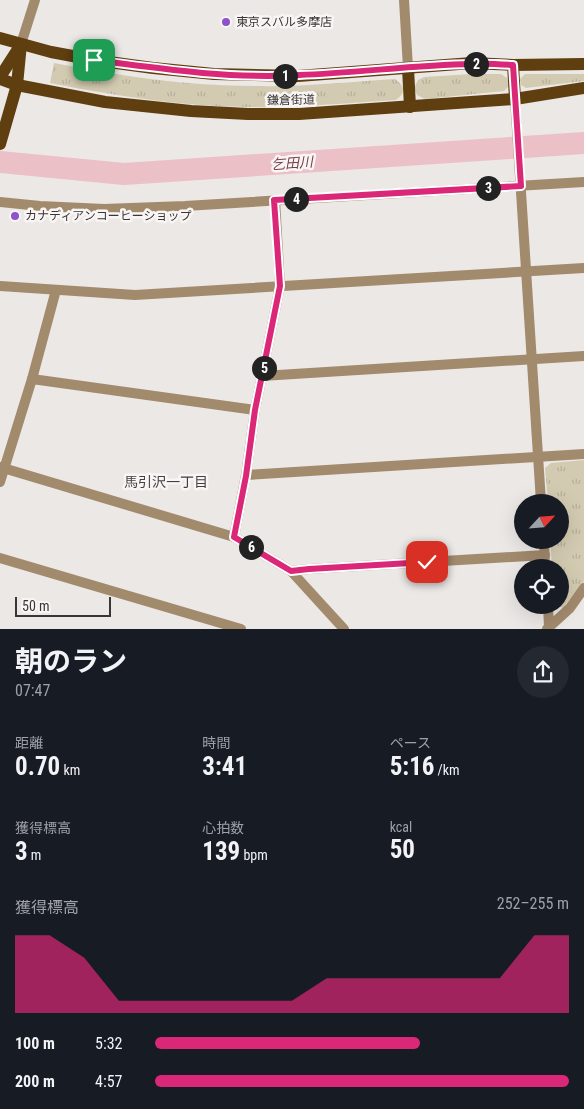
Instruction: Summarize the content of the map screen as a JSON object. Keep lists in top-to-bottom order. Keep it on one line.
{"streets":{"main road":["鎌倉街道"]},"districts":["馬引沢一丁目"],"water":["乞田川"],"places":["東京スバル多摩店","カナディアンコーヒーショップ"],"scale_bar":"50 m","north":"top right","page":{"pins":["2","1","3","4","5","6"],"scale":"50 m","heading":["朝のラン","07:47"],"stats":[["距離","0.70 km"],["時間","3:41"],["ペース","5:16 /km"],["獲得標高","3 m"],["心拍数","139 bpm"],["kcal","50"]],"chart":["獲得標高","252–255 m"],"list":[{"name":"100 m","note":"5:32"},{"name":"200 m","note":"4:57"}]}}
